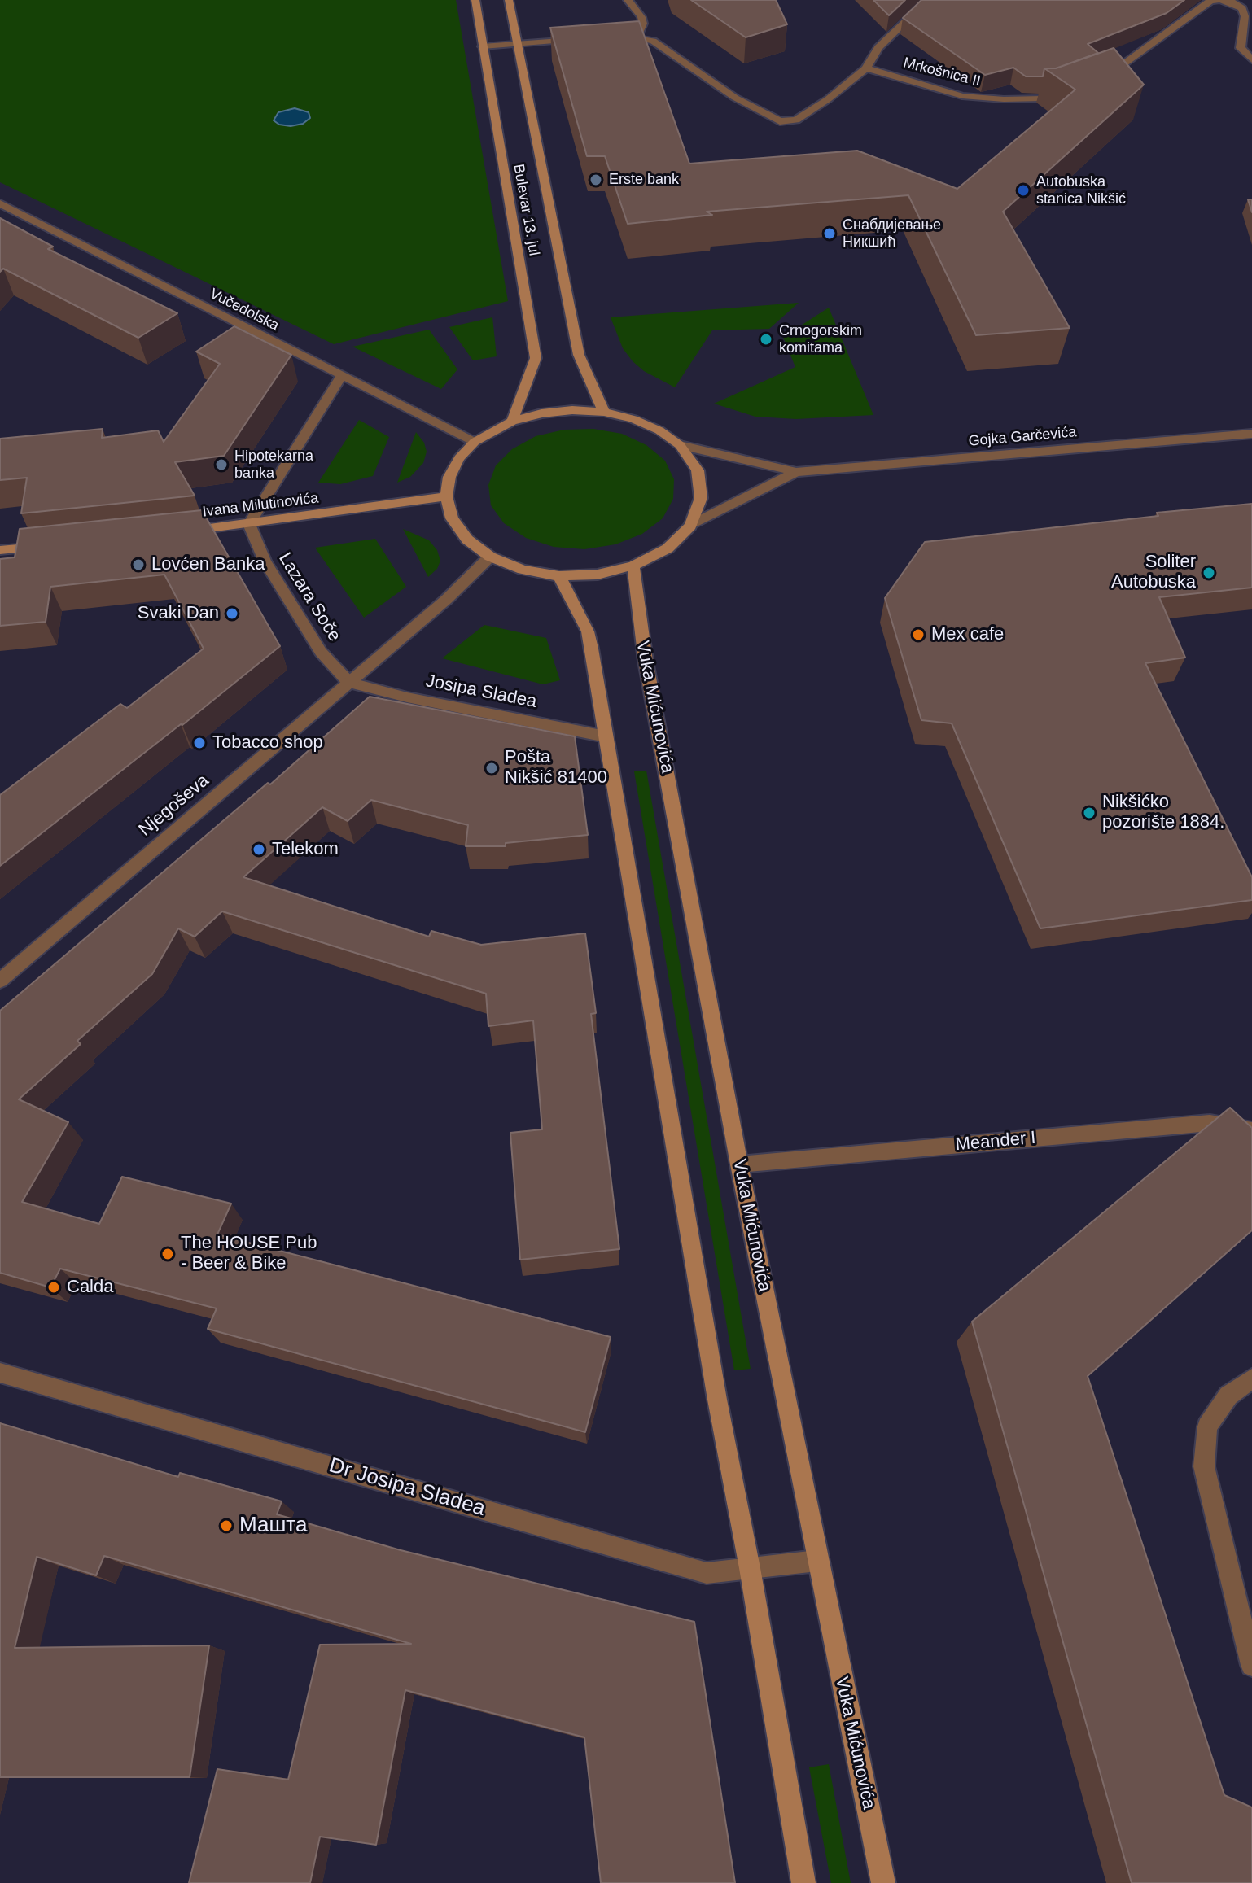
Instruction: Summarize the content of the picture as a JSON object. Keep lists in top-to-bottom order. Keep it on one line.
{"streets":{"main road":["Bulevar 13. jul","Ivana Milutinovića","Vuka Mićunovića"],"street":["Mrkošnica II","Vučedolska","Gojka Garčevića","Lazara Soče","Josipa Sladea","Njegoševa","Meander I","Dr Josipa Sladea"]},"crossings":[["Bulevar 13. jul","Vučedolska"],["Bulevar 13. jul","Ivana Milutinovića"],["Bulevar 13. jul","Vuka Mićunovića"],["Bulevar 13. jul","Njegoševa"],["Vučedolska","Ivana Milutinovića"],["Vučedolska","Vuka Mićunovića"],["Vučedolska","Njegoševa"],["Ivana Milutinovića","Lazara Soče"],["Ivana Milutinovića","Vuka Mićunovića"],["Ivana Milutinovića","Njegoševa"],["Lazara Soče","Josipa Sladea"],["Lazara Soče","Njegoševa"],["Josipa Sladea","Njegoševa"],["Vuka Mićunovića","Njegoševa"],["Vuka Mićunovića","Meander I"],["Vuka Mićunovića","Dr Josipa Sladea"]],"places":["Erste bank","Autobuska stanica Nikšić","Снабдијевање Никшић","Crnogorskim komitama","Hipotekarna banka","Lovćen Banka","Soliter Autobuska","Svaki Dan","Mex cafe","Tobacco shop","Pošta Nikšić 81400","Nikšićko pozorište 1884.","Telekom","The HOUSE Pub - Beer & Bike","Calda","Машта"]}
